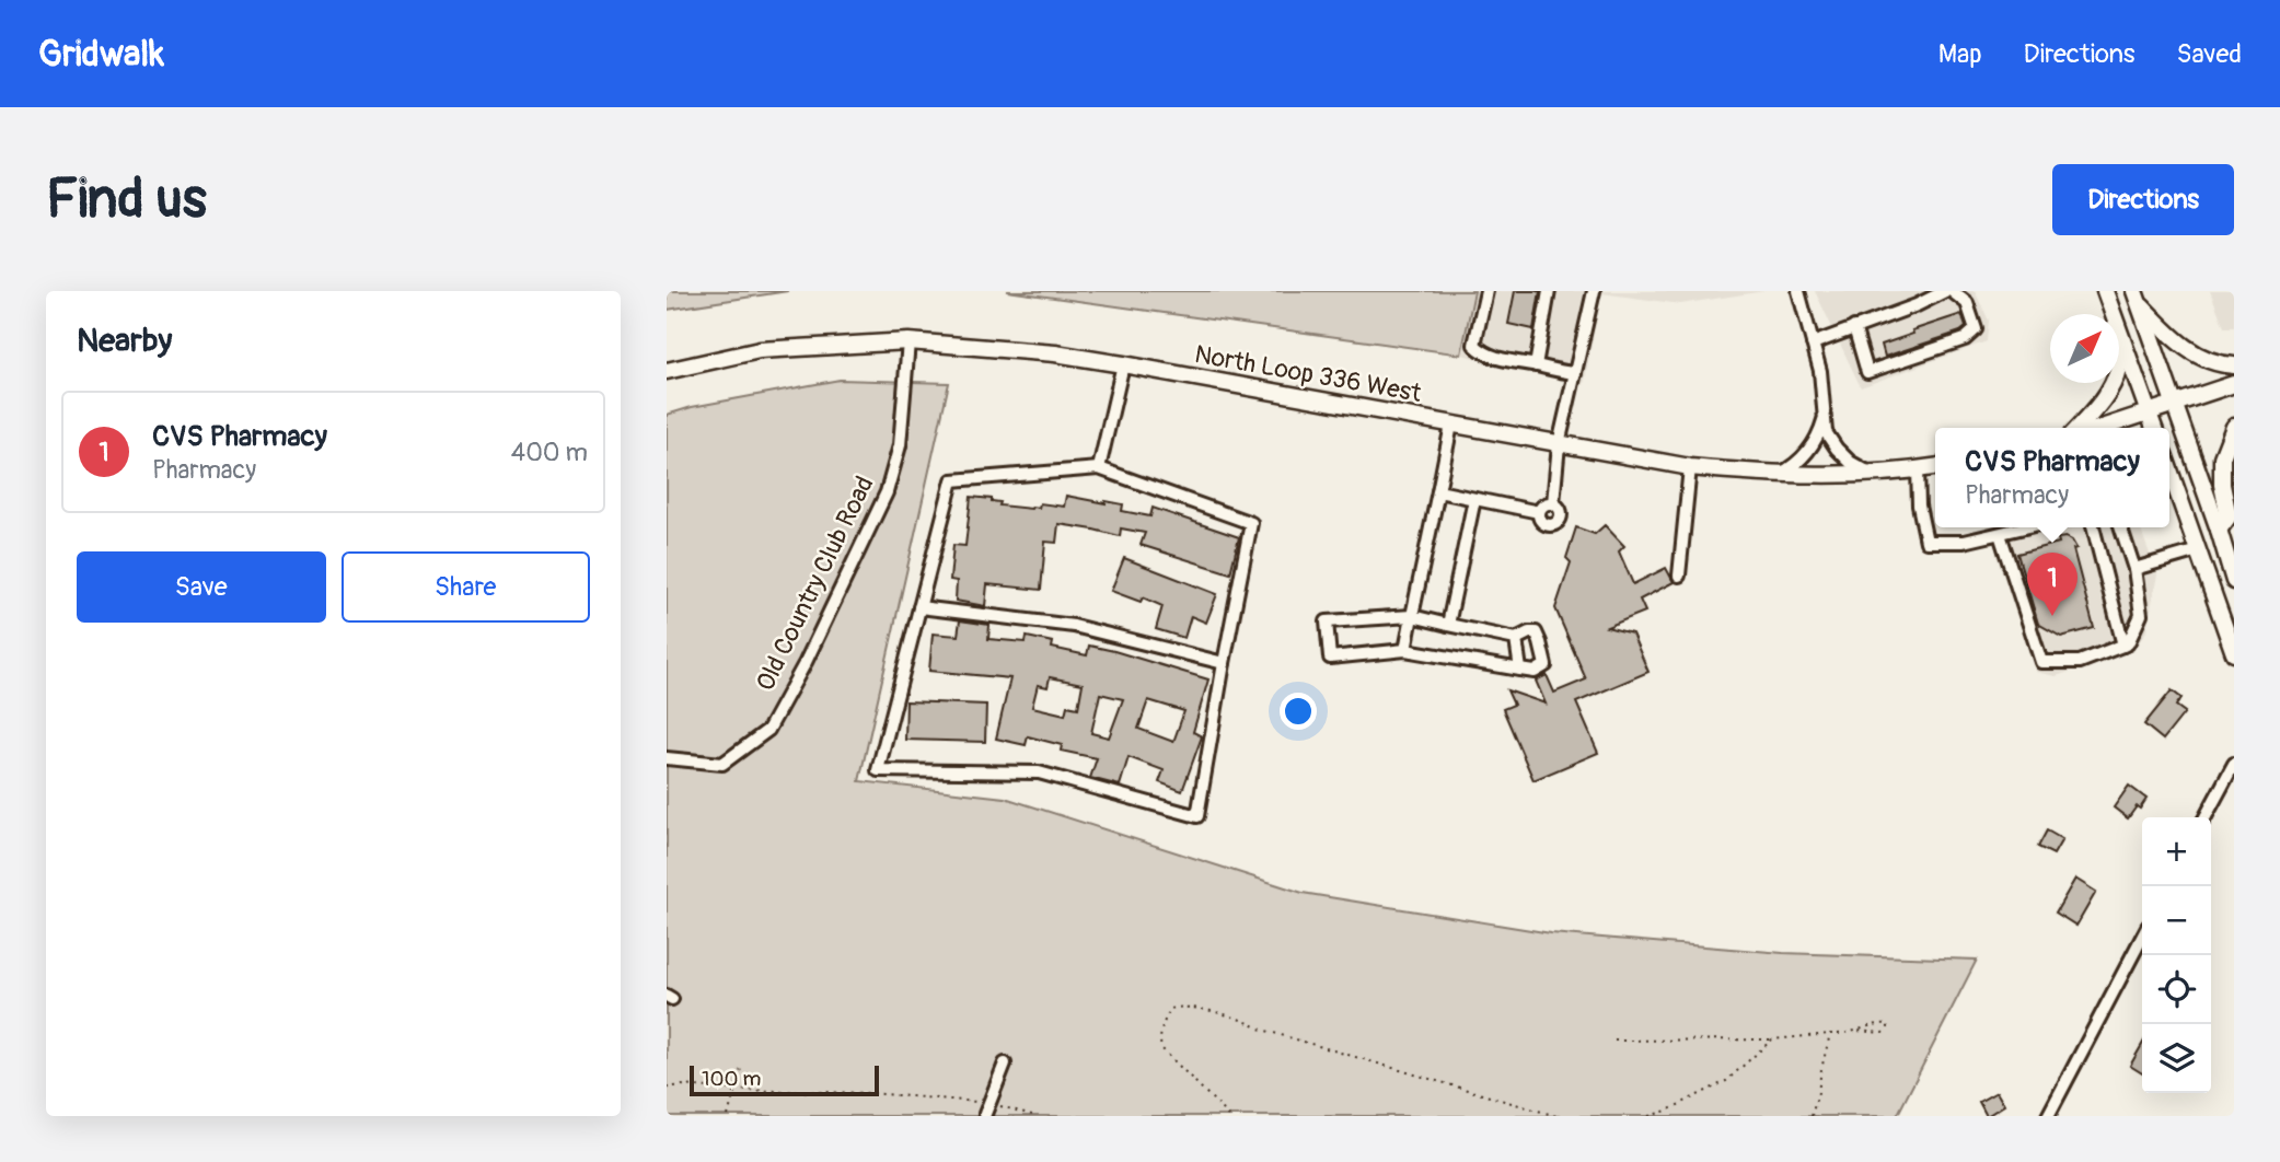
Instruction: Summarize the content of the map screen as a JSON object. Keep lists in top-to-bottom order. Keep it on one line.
{"streets":{"main road":["North Loop 336 West"],"street":["Old Country Club Road"]},"crossings":[["North Loop 336 West","Old Country Club Road"]],"scale_bar":"100 m","north":"top right","page":{"header":"Gridwalk","nav":["Map","Directions","Saved"],"buttons":["Directions",["Save","Share"]],"title":"Find us","heading":"Nearby","list":[{"mark":"1","name":"CVS Pharmacy","note":"Pharmacy","value":"400 m"}],"popup":["CVS Pharmacy","Pharmacy"],"pins":"1","map_buttons":["+","−"],"scale":"100 m"}}
